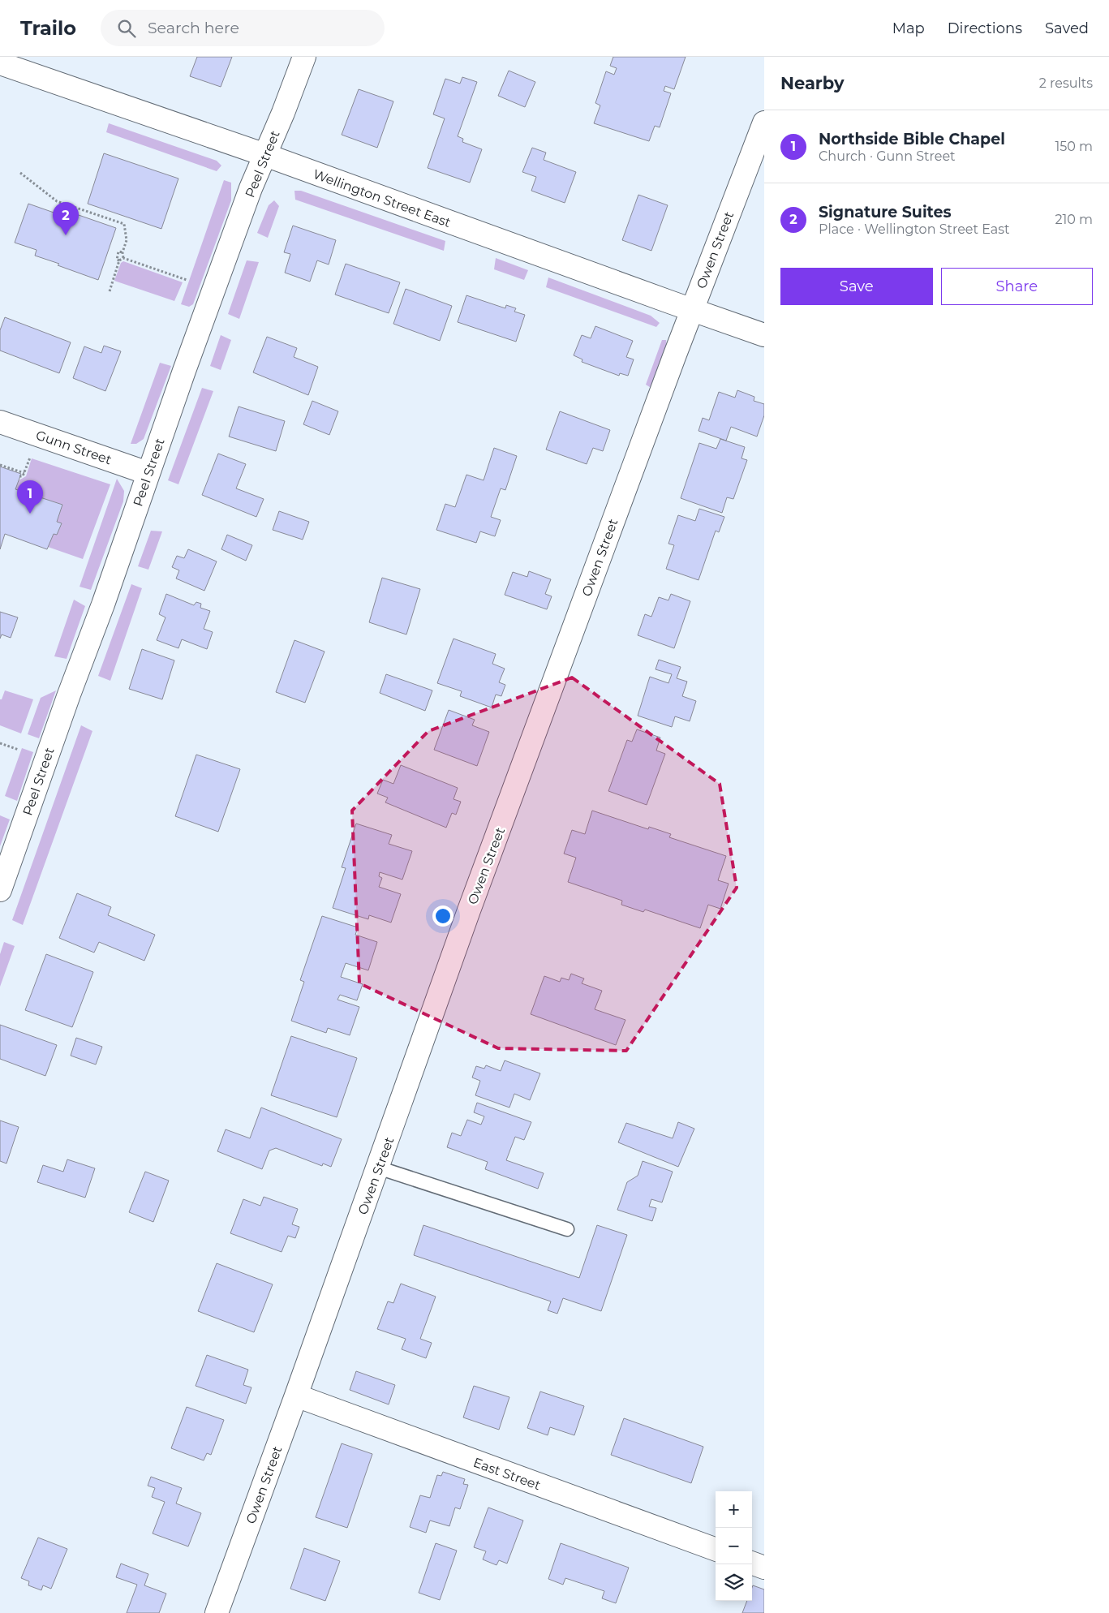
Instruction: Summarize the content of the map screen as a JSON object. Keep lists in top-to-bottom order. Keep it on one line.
{"streets":{"street":["Peel Street","Wellington Street East","Owen Street","Gunn Street","East Street"]},"crossings":[["Peel Street","Wellington Street East"],["Peel Street","Gunn Street"],["Wellington Street East","Owen Street"],["Owen Street","East Street"]],"page":{"header":"Trailo","search":"Search here","nav":["Map","Directions","Saved"],"heading":["Nearby","2 results"],"list":[{"mark":"1","name":"Northside Bible Chapel","note":"Church · Gunn Street","value":"150 m"},{"mark":"2","name":"Signature Suites","note":"Place · Wellington Street East","value":"210 m"}],"pins":["2","1"],"buttons":["Save","Share"],"map_buttons":["+","−"]}}
